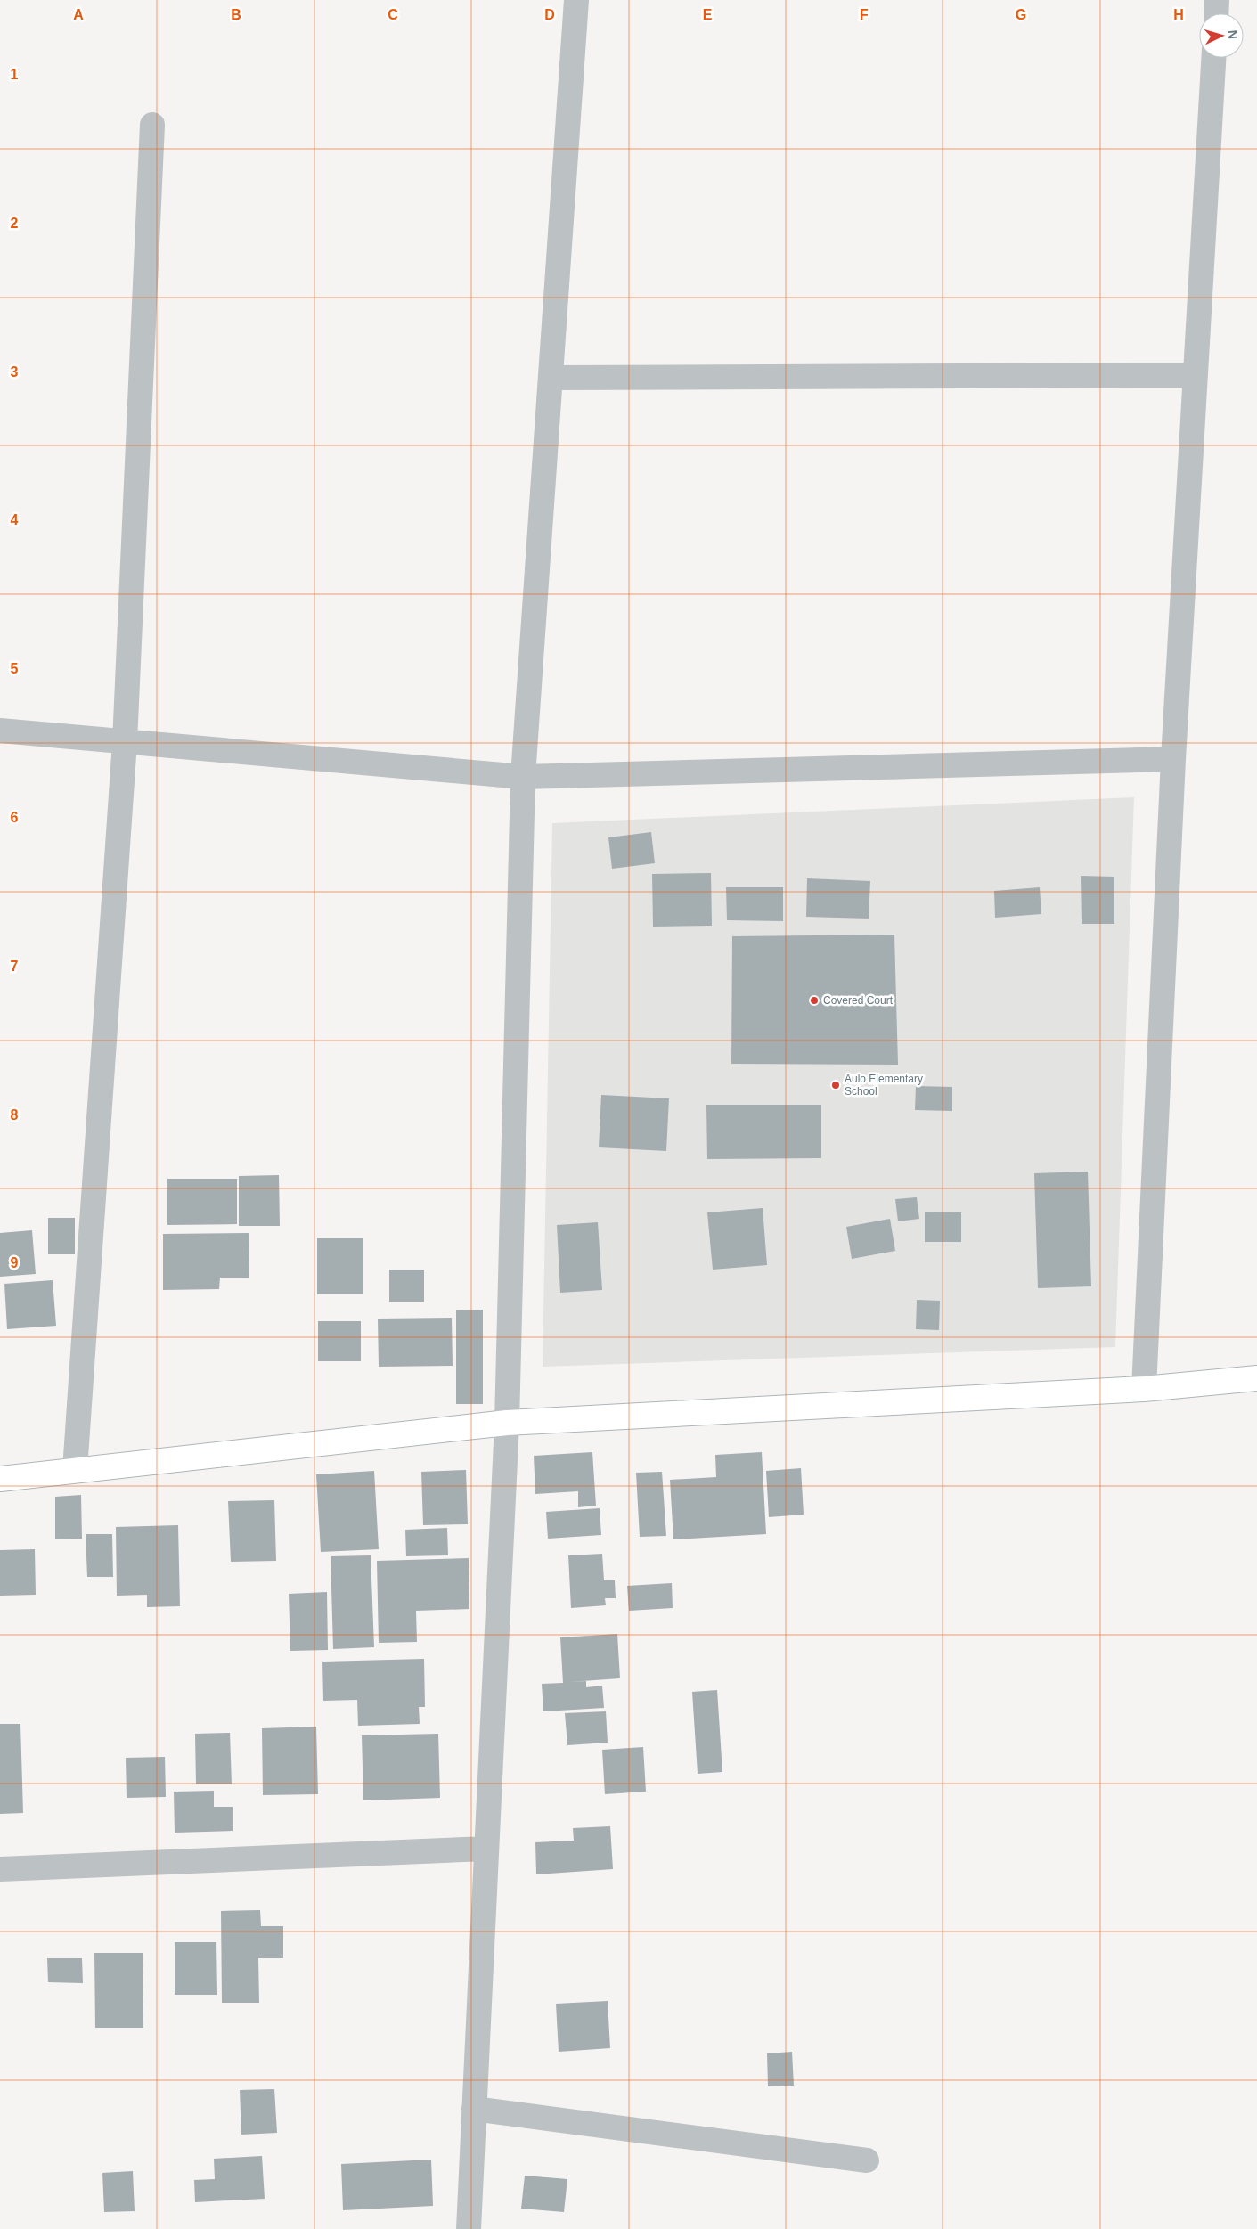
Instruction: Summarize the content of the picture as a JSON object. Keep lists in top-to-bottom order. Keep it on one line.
{"places":["Covered Court","Aulo Elementary School"],"north":"right","grid":{"columns":["A","B","C","D","E","F","G","H"],"rows":["1","2","3","4","5","6","7","8","9"]}}
